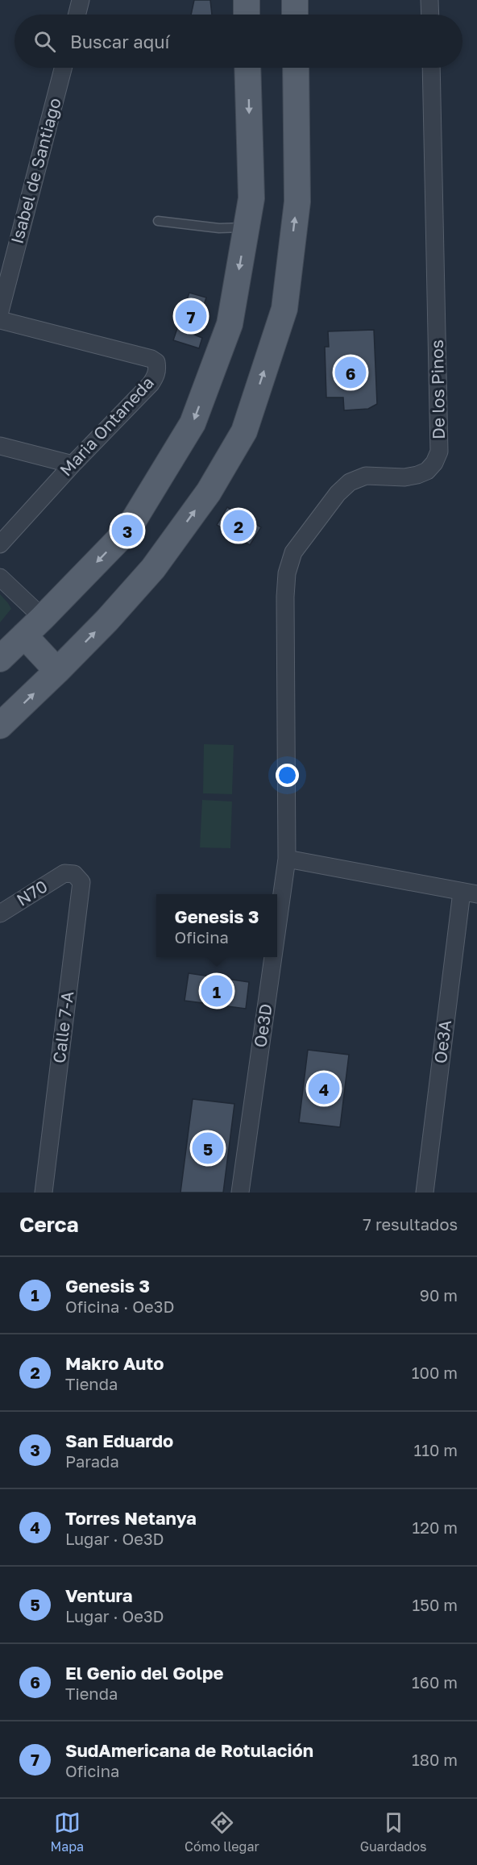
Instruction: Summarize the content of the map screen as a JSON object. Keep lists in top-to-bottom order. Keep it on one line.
{"streets":{"street":["Isabel de Santiago","De los Pinos","Maria Ontaneda","N70","Oe3D","Calle 7-A","Oe3A"]},"crossings":[["De los Pinos","Oe3D"],["N70","Calle 7-A"]],"page":{"search":"Buscar aquí","pins":["7","6","2","3","1","4","5"],"popup":["Genesis 3","Oficina"],"heading":["Cerca","7 resultados"],"list":[{"mark":"1","name":"Genesis 3","note":"Oficina · Oe3D","value":"90 m"},{"mark":"2","name":"Makro Auto","note":"Tienda","value":"100 m"},{"mark":"3","name":"San Eduardo","note":"Parada","value":"110 m"},{"mark":"4","name":"Torres Netanya","note":"Lugar · Oe3D","value":"120 m"},{"mark":"5","name":"Ventura","note":"Lugar · Oe3D","value":"150 m"},{"mark":"6","name":"El Genio del Golpe","note":"Tienda","value":"160 m"},{"mark":"7","name":"SudAmericana de Rotulación","note":"Oficina","value":"180 m"}],"nav":["Mapa","Cómo llegar","Guardados"]}}
